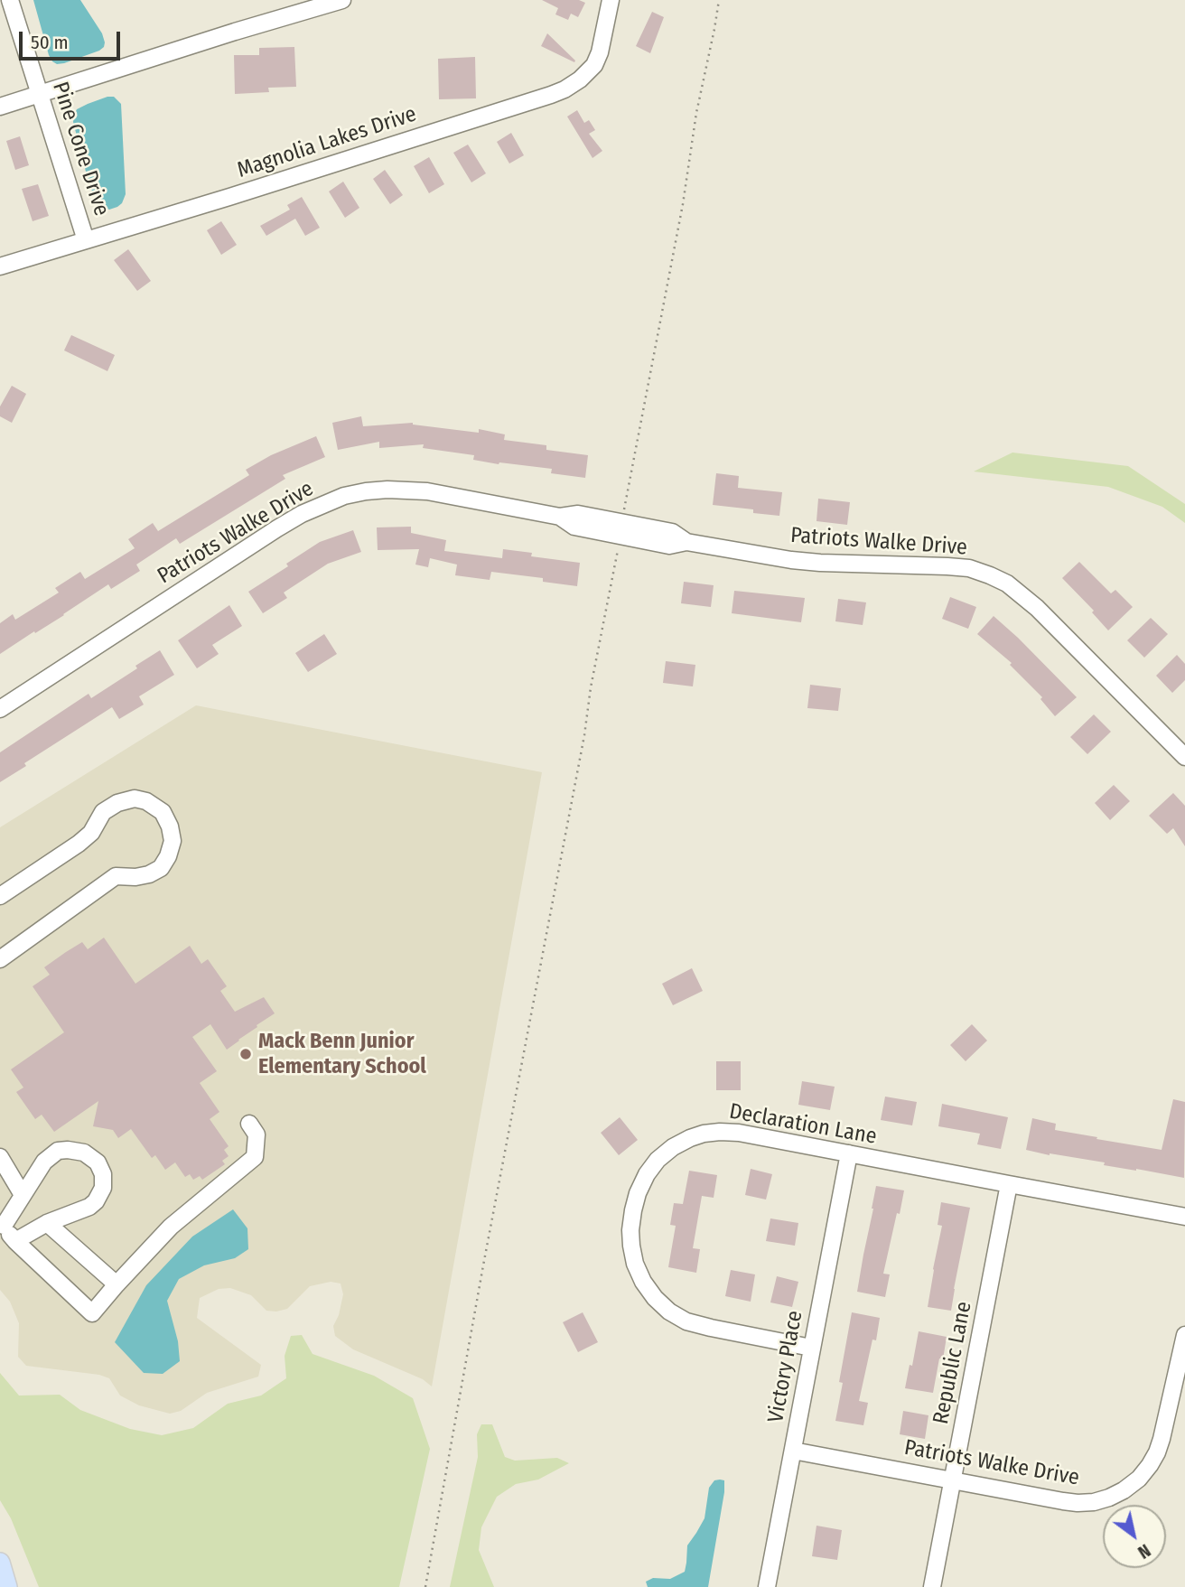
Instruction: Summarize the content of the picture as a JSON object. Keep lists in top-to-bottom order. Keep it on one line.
{"streets":{"street":["Magnolia Lakes Drive","Pine Cone Drive","Patriots Walke Drive","Declaration Lane","Republic Lane","Victory Place"]},"crossings":[["Magnolia Lakes Drive","Pine Cone Drive"],["Patriots Walke Drive","Republic Lane"],["Patriots Walke Drive","Victory Place"],["Declaration Lane","Republic Lane"],["Declaration Lane","Victory Place"]],"places":["Mack Benn Junior Elementary School"],"scale_bar":"50 m","north":"bottom right"}
